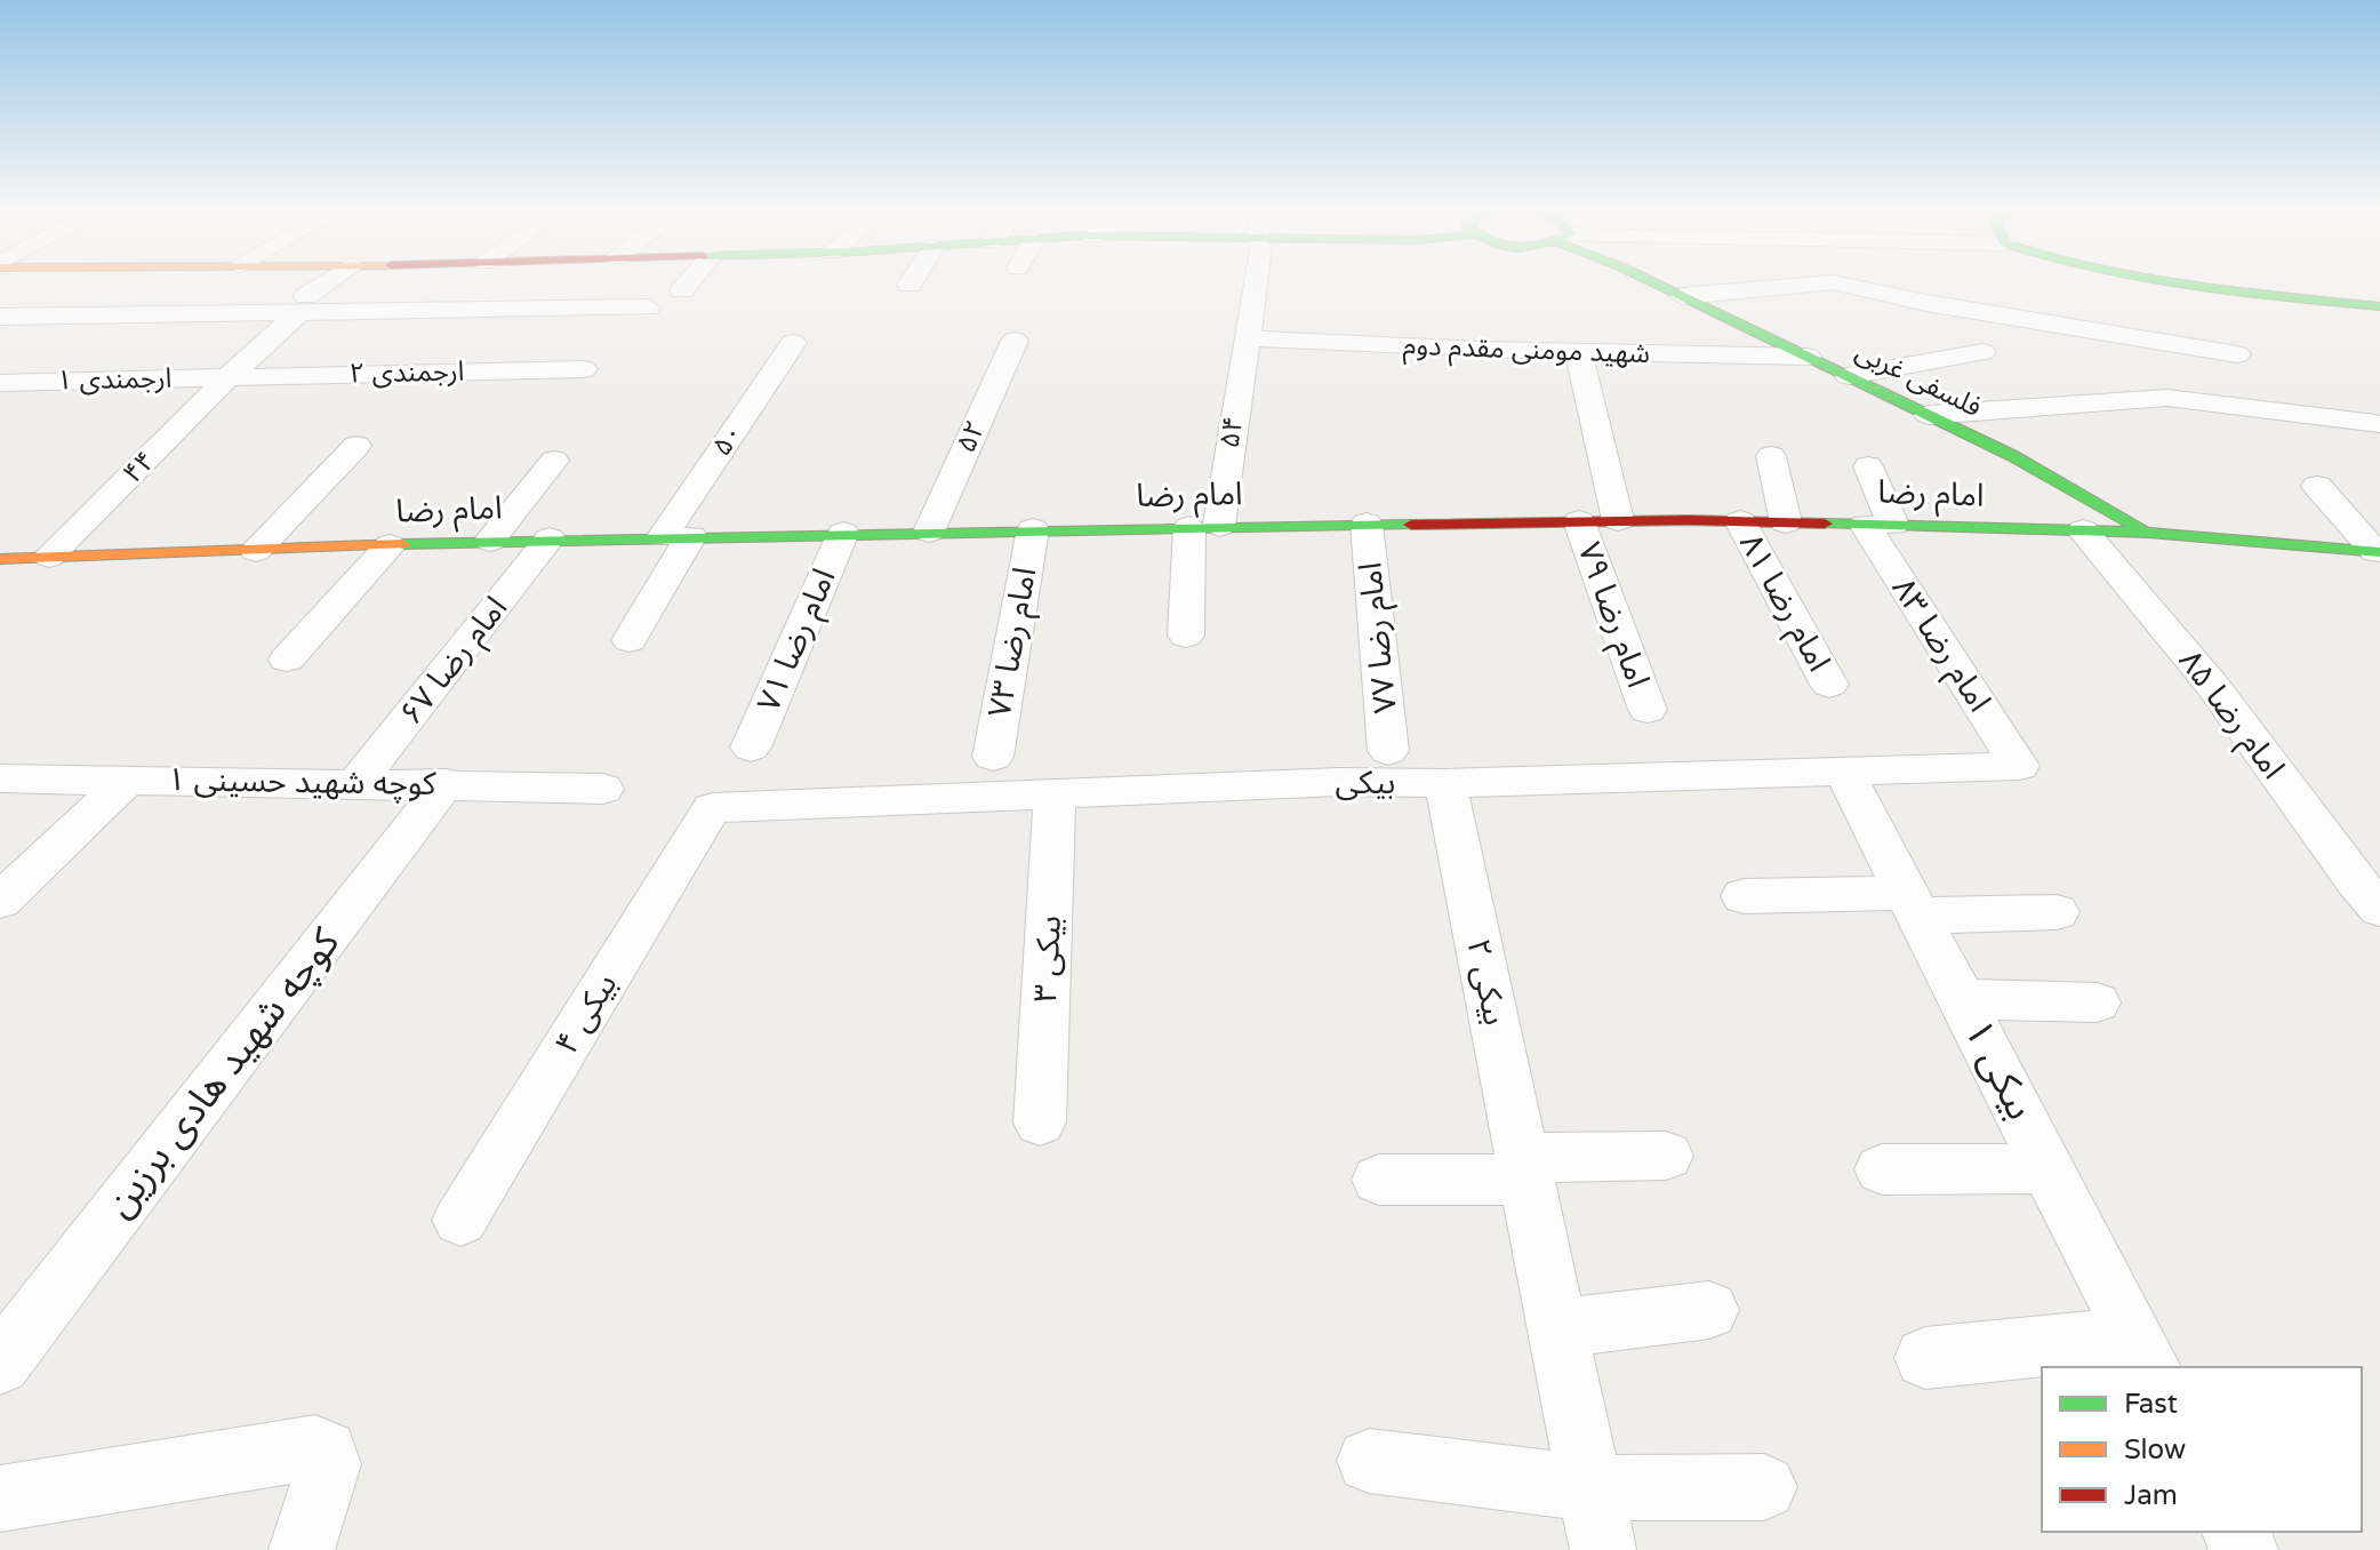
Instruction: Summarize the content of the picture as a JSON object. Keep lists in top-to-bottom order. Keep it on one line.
{"streets":{"street":["شهید مومنی مقدم دوم","۲ ارجمندی","۱ ارجمندی","فلسفی غربی","۵۴","۵۲","۵۰","۴۴","امام رضا","امام رضا ۸۱","امام رضا ۷۹","امام رضا ۷۷","امام رضا ۷۱","امام رضا ۷۳","امام رضا ۸۳","امام رضا ۶۷","امام رضا ۸۵","کوچه شهید حسینی ۱","بیکی","۳ بیکی","۲ بیکی","۴ بیکی","۱ بیکی","کوچه شهید هادی برزین"]},"crossings":[["شهید مومنی مقدم دوم","فلسفی غربی"],["شهید مومنی مقدم دوم","۵۴"],["۲ ارجمندی","۱ ارجمندی"],["۲ ارجمندی","۴۴"],["۱ ارجمندی","۴۴"],["فلسفی غربی","امام رضا"],["۵۴","امام رضا"],["۵۲","امام رضا"],["۵۰","امام رضا"],["۴۴","امام رضا"],["امام رضا","امام رضا ۸۱"],["امام رضا","امام رضا ۷۹"],["امام رضا","امام رضا ۷۷"],["امام رضا","امام رضا ۷۱"],["امام رضا","امام رضا ۷۳"],["امام رضا","امام رضا ۸۳"],["امام رضا","امام رضا ۶۷"],["امام رضا","امام رضا ۸۵"],["امام رضا ۸۳","بیکی"],["امام رضا ۶۷","کوچه شهید حسینی ۱"],["کوچه شهید حسینی ۱","کوچه شهید هادی برزین"],["بیکی","۳ بیکی"],["بیکی","۲ بیکی"],["بیکی","۴ بیکی"],["بیکی","۱ بیکی"]],"legend":["Fast","Slow","Jam"]}
